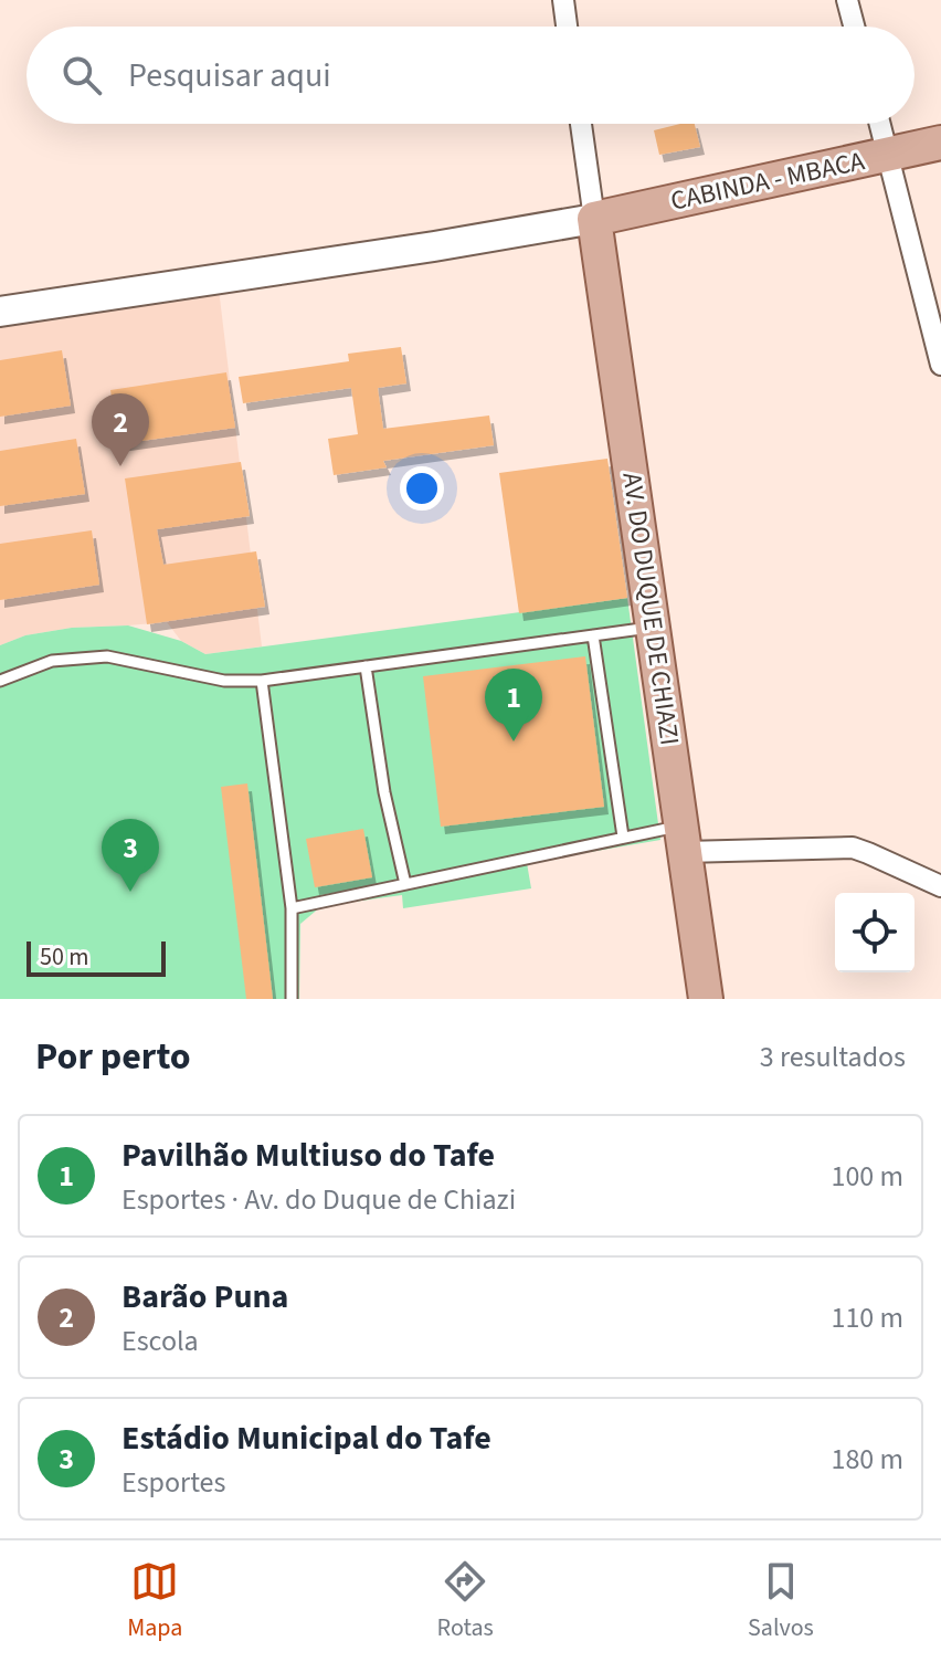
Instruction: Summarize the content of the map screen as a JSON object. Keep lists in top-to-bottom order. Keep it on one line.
{"streets":{"main road":["CABINDA - MBACA","AV. DO DUQUE DE CHIAZI"]},"crossings":[["CABINDA - MBACA","AV. DO DUQUE DE CHIAZI"]],"scale_bar":"50 m","page":{"search":"Pesquisar aqui","pins":["2","1","3"],"scale":"50 m","heading":["Por perto","3 resultados"],"list":[{"mark":"1","name":"Pavilhão Multiuso do Tafe","note":"Esportes · Av. do Duque de Chiazi","value":"100 m"},{"mark":"2","name":"Barão Puna","note":"Escola","value":"110 m"},{"mark":"3","name":"Estádio Municipal do Tafe","note":"Esportes","value":"180 m"}],"nav":["Mapa","Rotas","Salvos"]}}
